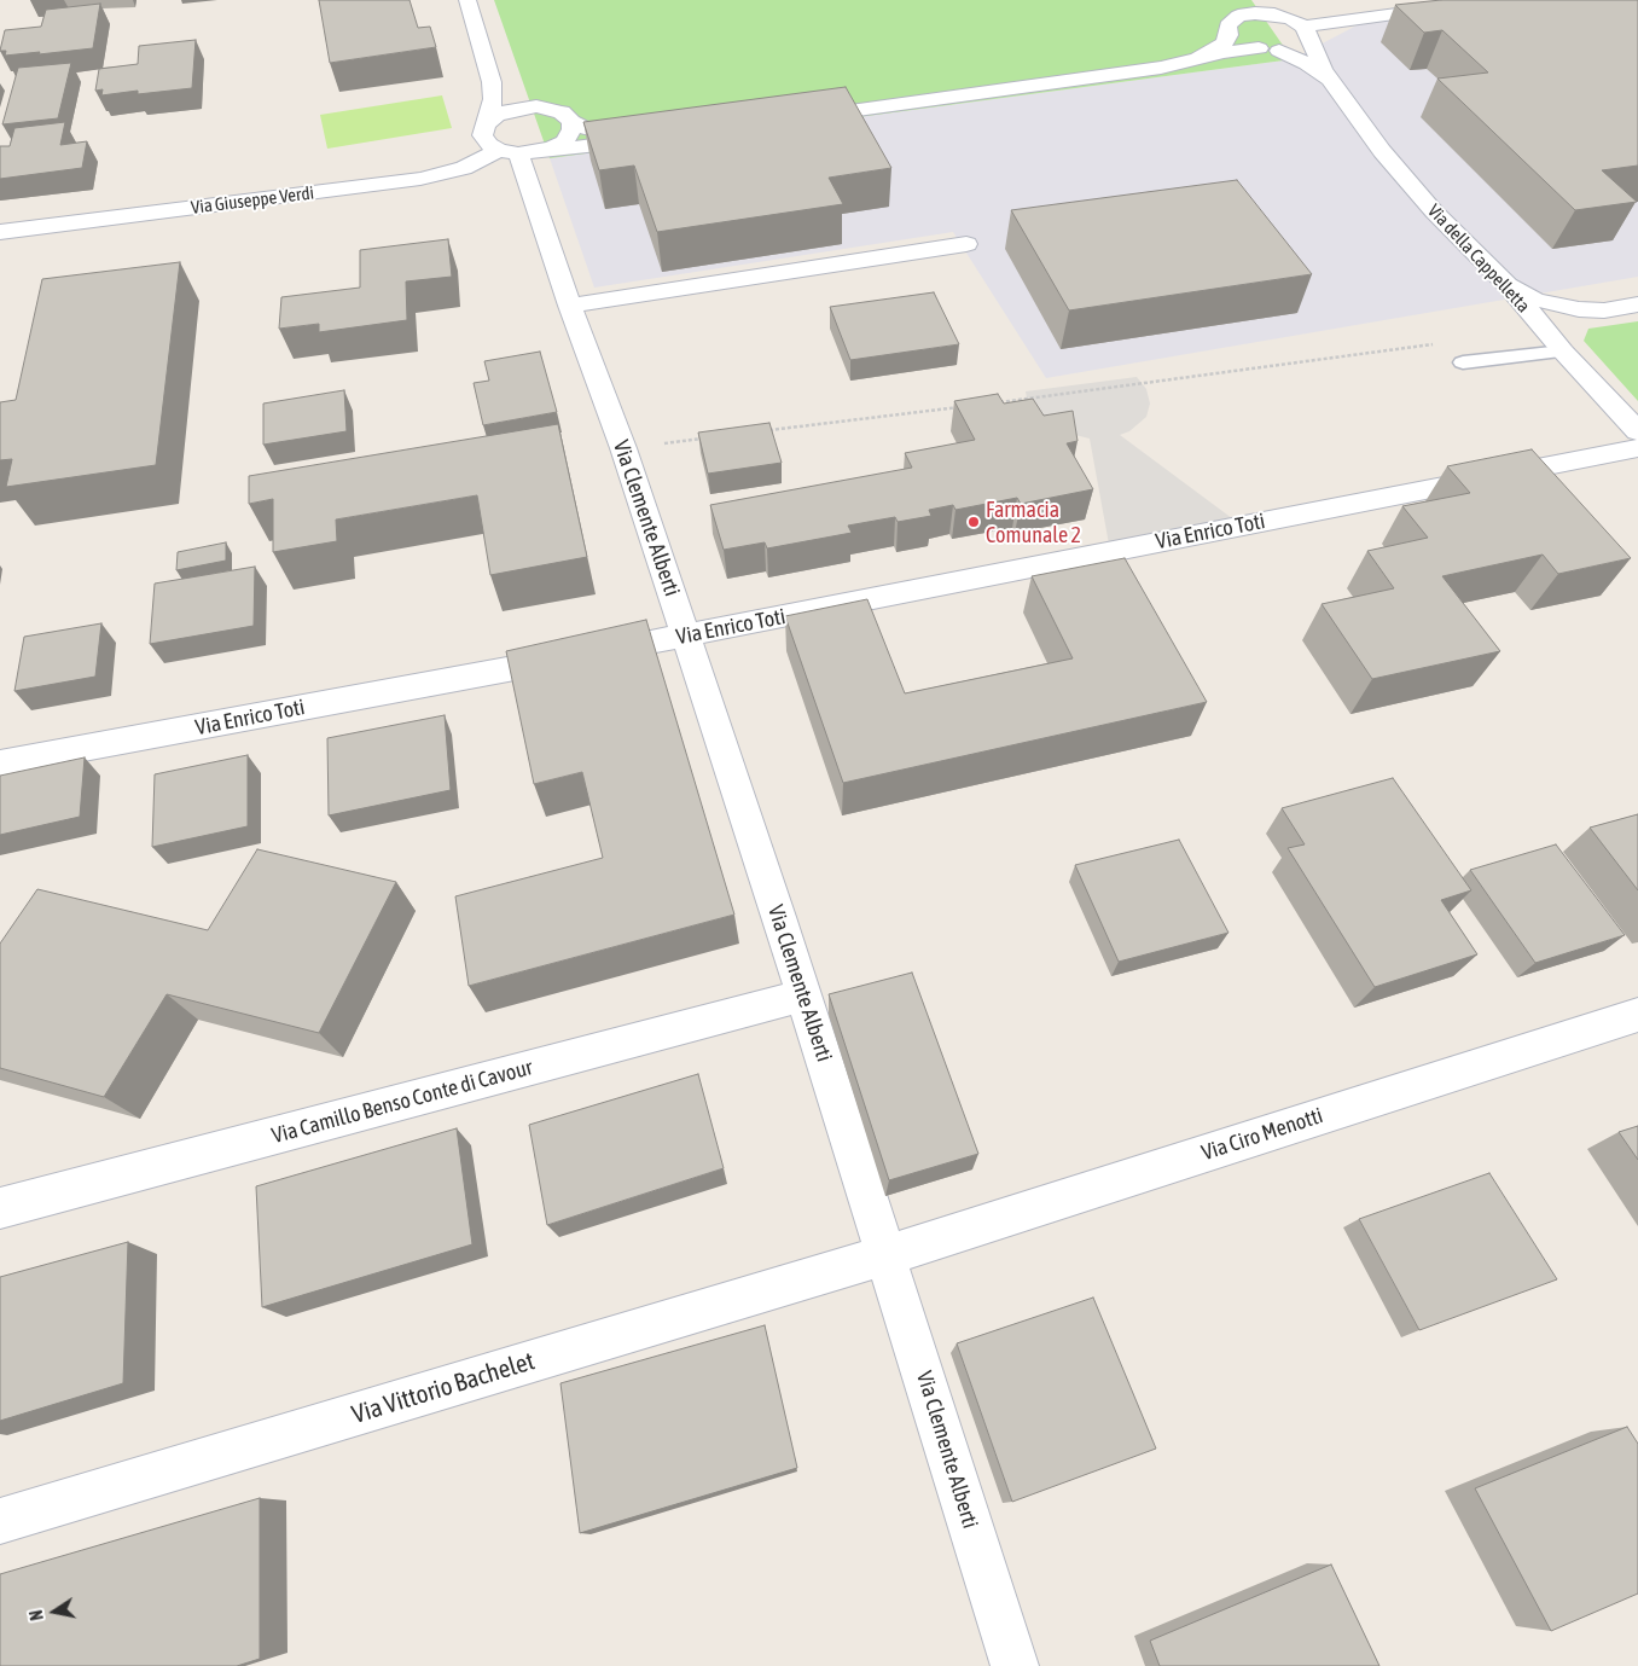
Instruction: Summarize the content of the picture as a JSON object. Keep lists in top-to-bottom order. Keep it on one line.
{"streets":{"street":["Via Giuseppe Verdi","Via della Cappelletta","Via Clemente Alberti","Via Enrico Toti","Via Camillo Benso Conte di Cavour","Via Ciro Menotti","Via Vittorio Bachelet"]},"crossings":[["Via Giuseppe Verdi","Via Clemente Alberti"],["Via Clemente Alberti","Via Enrico Toti"],["Via Clemente Alberti","Via Camillo Benso Conte di Cavour"],["Via Clemente Alberti","Via Ciro Menotti"],["Via Clemente Alberti","Via Vittorio Bachelet"],["Via Ciro Menotti","Via Vittorio Bachelet"]],"places":["Farmacia Comunale 2"],"north":"left"}
